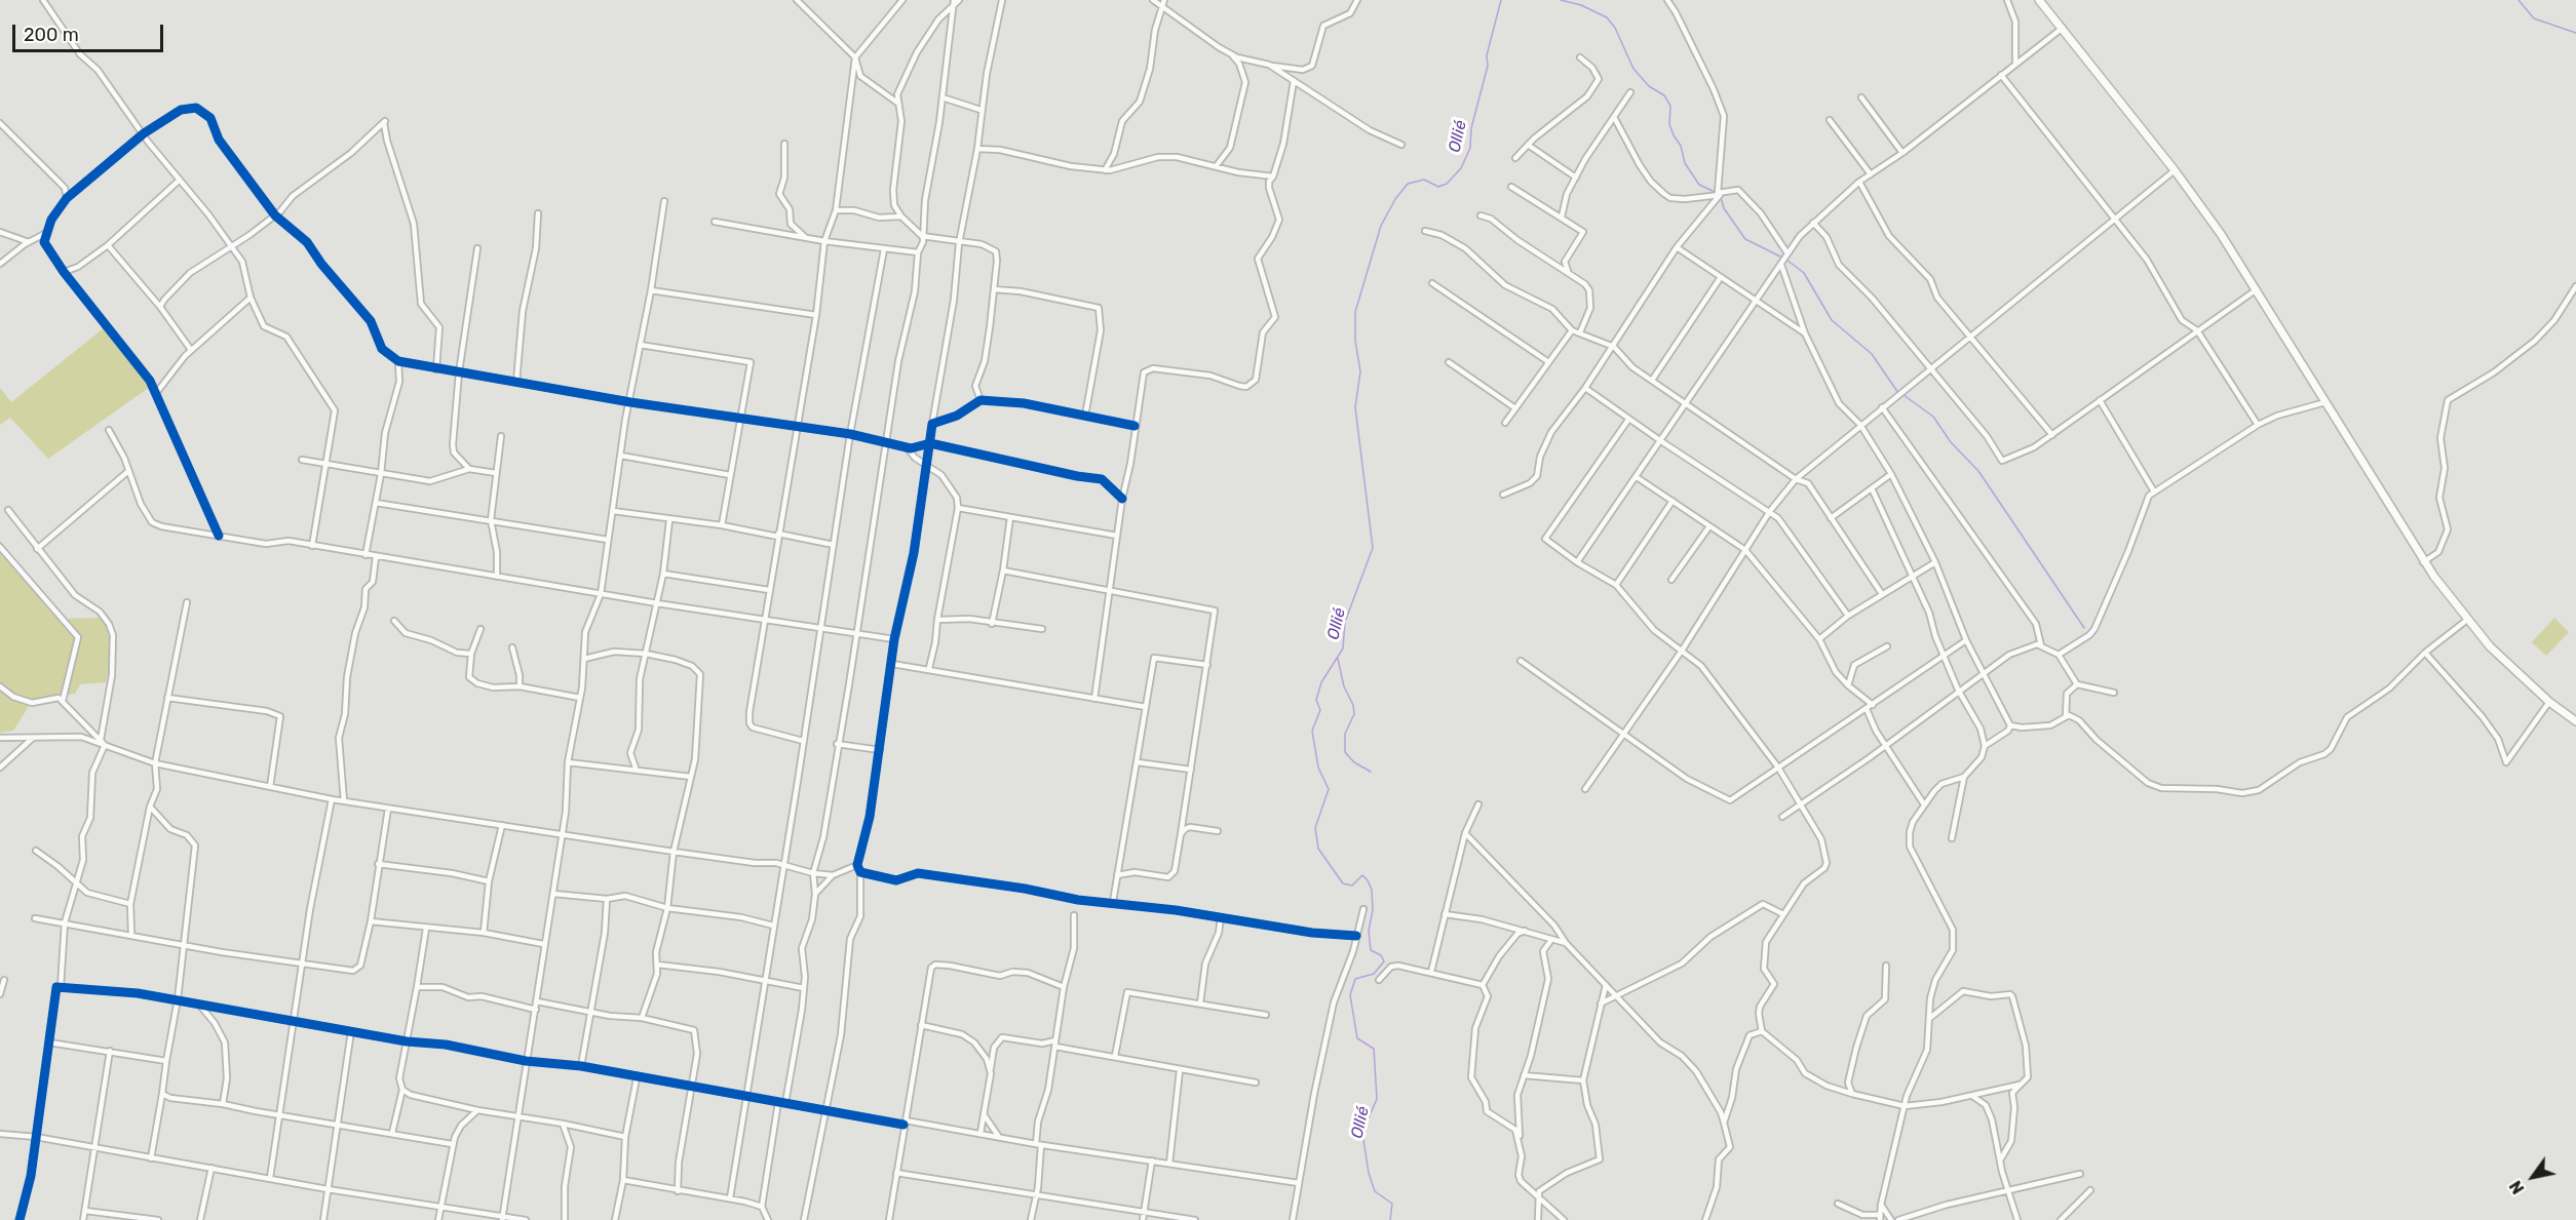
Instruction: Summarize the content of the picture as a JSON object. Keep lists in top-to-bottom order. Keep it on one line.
{"water":["Ollié"],"scale_bar":"200 m","north":"bottom left"}
